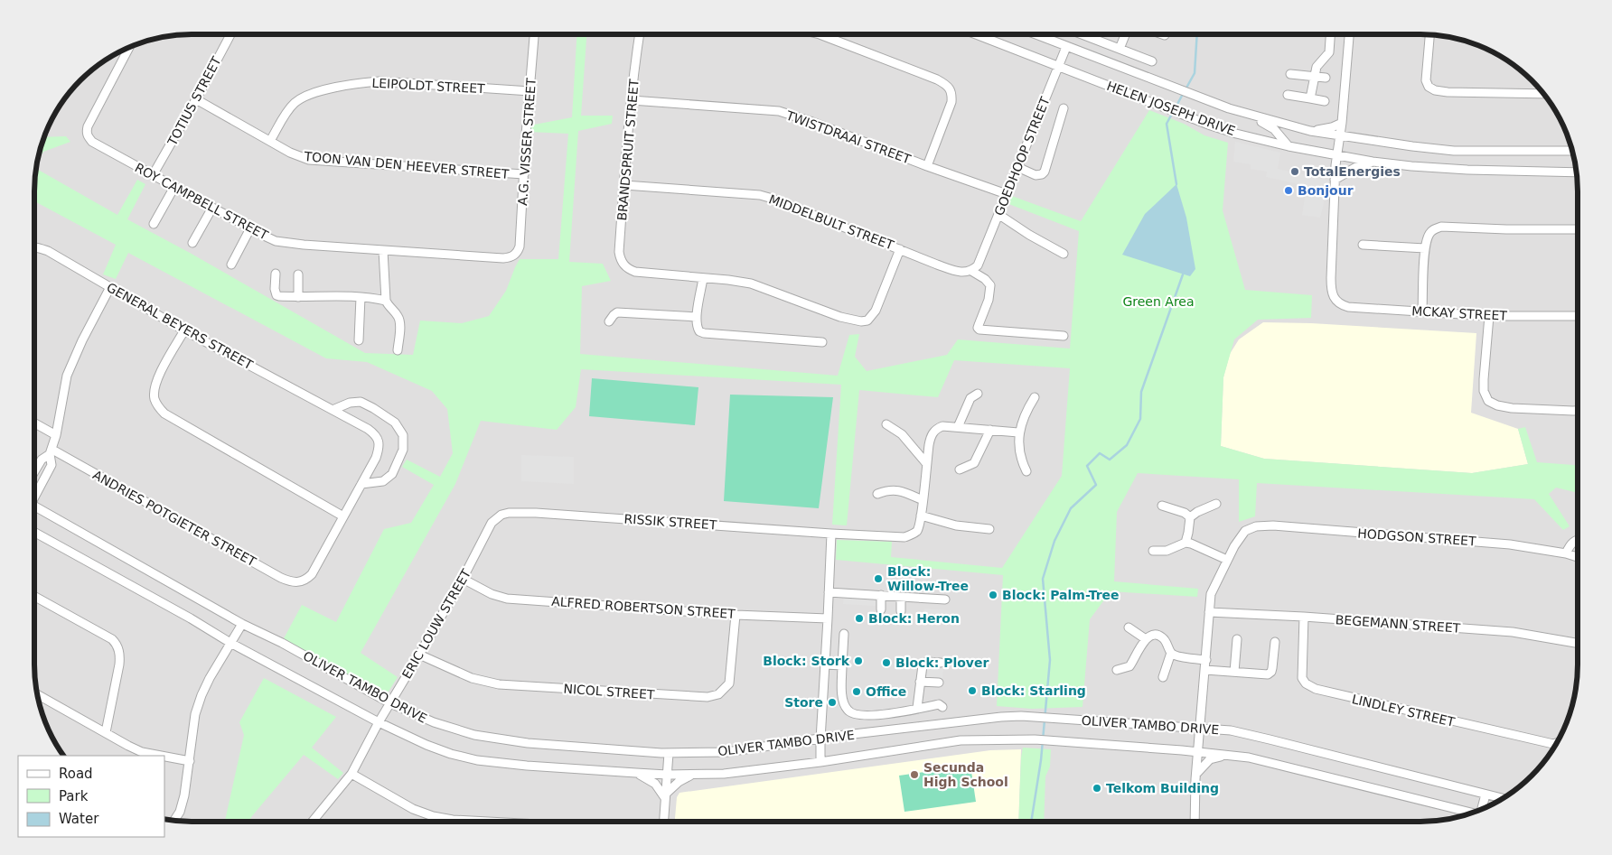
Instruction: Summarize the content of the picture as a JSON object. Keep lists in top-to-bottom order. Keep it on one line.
{"streets":{"street":["LEIPOLDT STREET","TOTIUS STREET","HELEN JOSEPH DRIVE","TWISTDRAAI STREET","A.G. VISSER STREET","BRANDSPRUIT STREET","GOEDHOOP STREET","TOON VAN DEN HEEVER STREET","ROY CAMPBELL STREET","MIDDELBULT STREET","MCKAY STREET","GENERAL BEYERS STREET","ANDRIES POTGIETER STREET","RISSIK STREET","HODGSON STREET","ALFRED ROBERTSON STREET","ERIC LOUW STREET","BEGEMANN STREET","OLIVER TAMBO DRIVE","NICOL STREET","LINDLEY STREET"]},"crossings":[["LEIPOLDT STREET","A.G. VISSER STREET"],["LEIPOLDT STREET","TOON VAN DEN HEEVER STREET"],["TOTIUS STREET","TOON VAN DEN HEEVER STREET"],["TOTIUS STREET","ROY CAMPBELL STREET"],["HELEN JOSEPH DRIVE","GOEDHOOP STREET"],["TWISTDRAAI STREET","BRANDSPRUIT STREET"],["TWISTDRAAI STREET","GOEDHOOP STREET"],["A.G. VISSER STREET","TOON VAN DEN HEEVER STREET"],["A.G. VISSER STREET","ROY CAMPBELL STREET"],["BRANDSPRUIT STREET","MIDDELBULT STREET"],["GOEDHOOP STREET","MIDDELBULT STREET"],["RISSIK STREET","ERIC LOUW STREET"],["ALFRED ROBERTSON STREET","ERIC LOUW STREET"],["ALFRED ROBERTSON STREET","NICOL STREET"],["ERIC LOUW STREET","OLIVER TAMBO DRIVE"],["ERIC LOUW STREET","NICOL STREET"],["BEGEMANN STREET","LINDLEY STREET"]],"parks":["Green Area"],"places":["TotalEnergies","Bonjour","Block: Willow-Tree","Block: Palm-Tree","Block: Heron","Block: Stork","Block: Plover","Block: Starling","Office","Store","Secunda High School","Telkom Building"],"legend":["Road","Park","Water"]}
